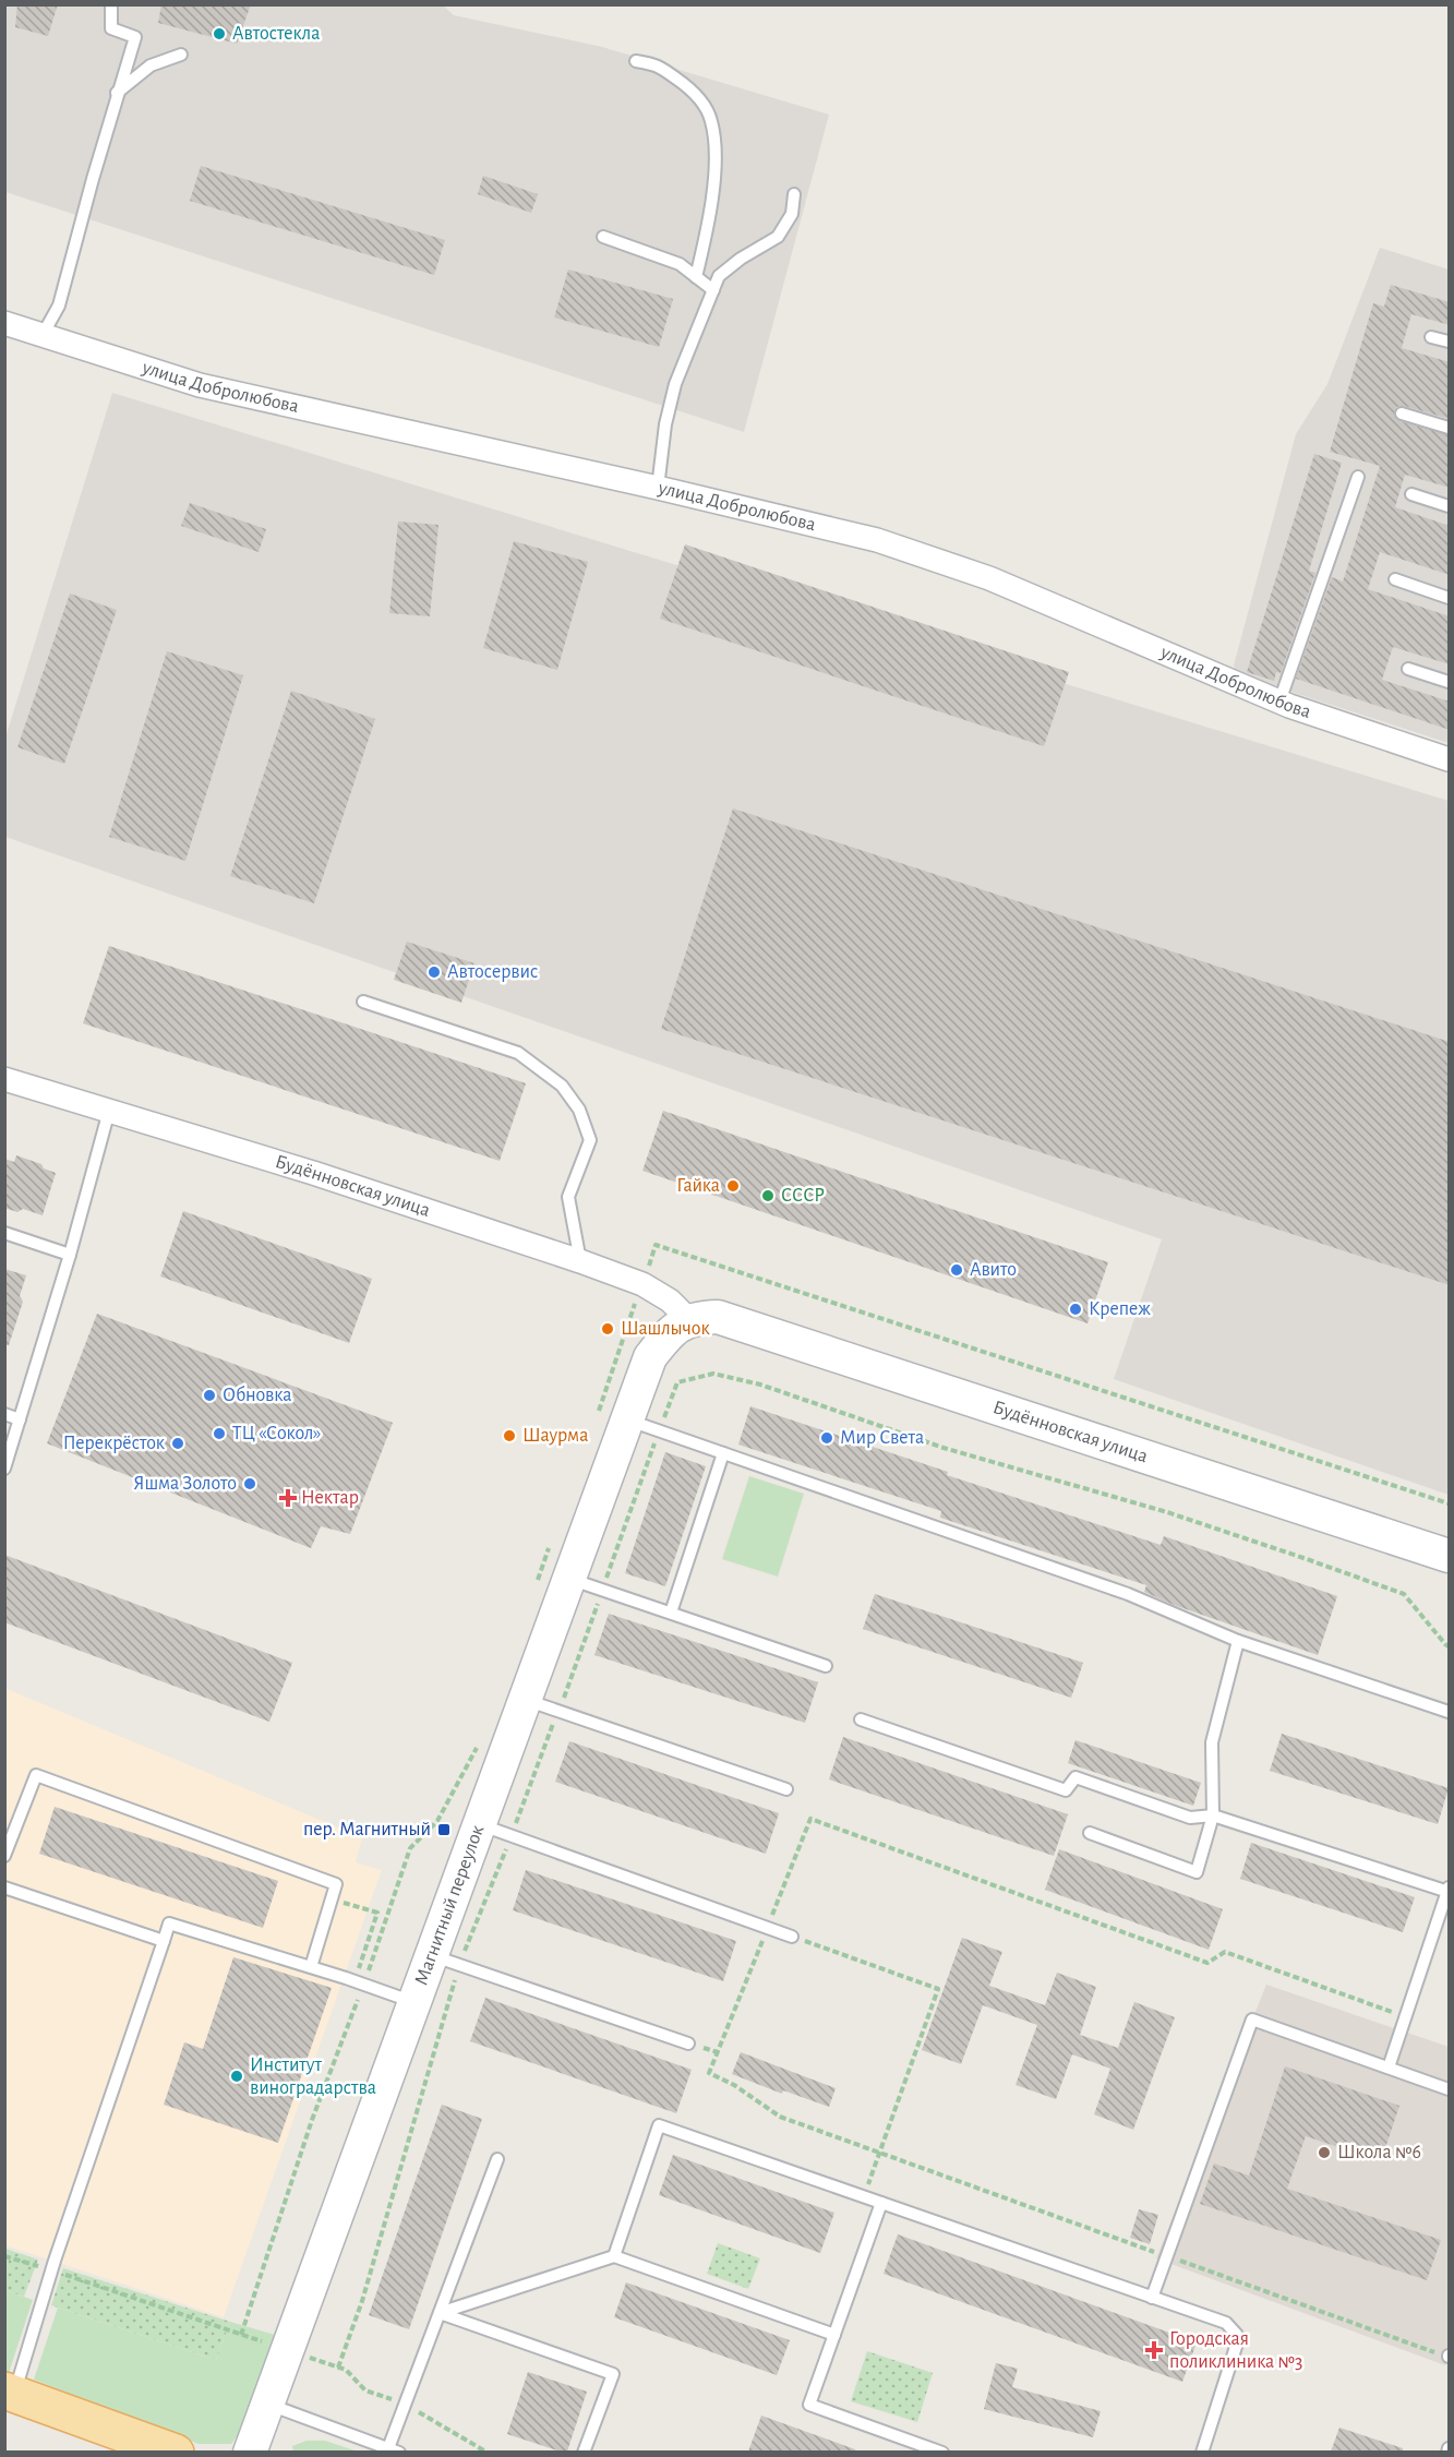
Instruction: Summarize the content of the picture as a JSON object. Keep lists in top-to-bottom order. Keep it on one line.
{"streets":{"main road":["Будённовская улица","Магнитный переулок"],"street":["улица Добролюбова"]},"crossings":[["Будённовская улица","Магнитный переулок"]],"places":{"other":["Автостекла","Автосервис","Гайка","СССР","Авито","Крепеж","Шашлычок","Обновка","ТЦ «Сокол»","Шаурма","Мир Света","Перекрёсток","Яшма Золото","Институт виноградарства","Школа №6"],"health":["Нектар","Городская поликлиника №3"],"transit":["пер. Магнитный"]}}
